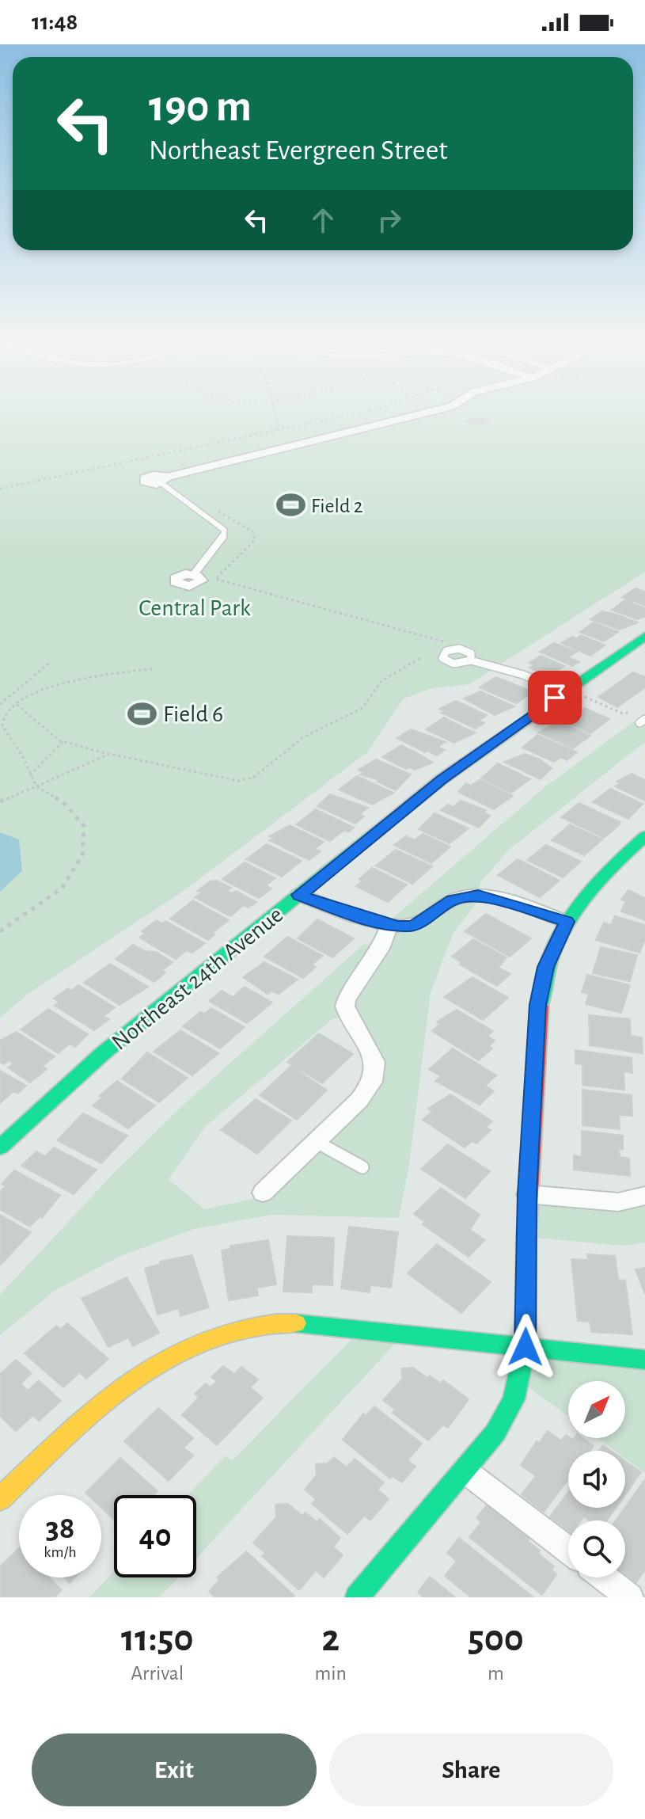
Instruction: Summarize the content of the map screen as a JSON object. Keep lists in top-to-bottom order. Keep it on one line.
{"streets":{"street":["Northeast 24th Avenue"]},"parks":["Central Park"],"places":{"sports":["Field 2","Field 6"]},"north":"top right","page":{"status":"11:48","turn":["190 m","Northeast Evergreen Street"],"speed":"38 km/h","limit":"40","eta":["11:50","Arrival","2","min","500","m"],"buttons":["Exit","Share"]}}
